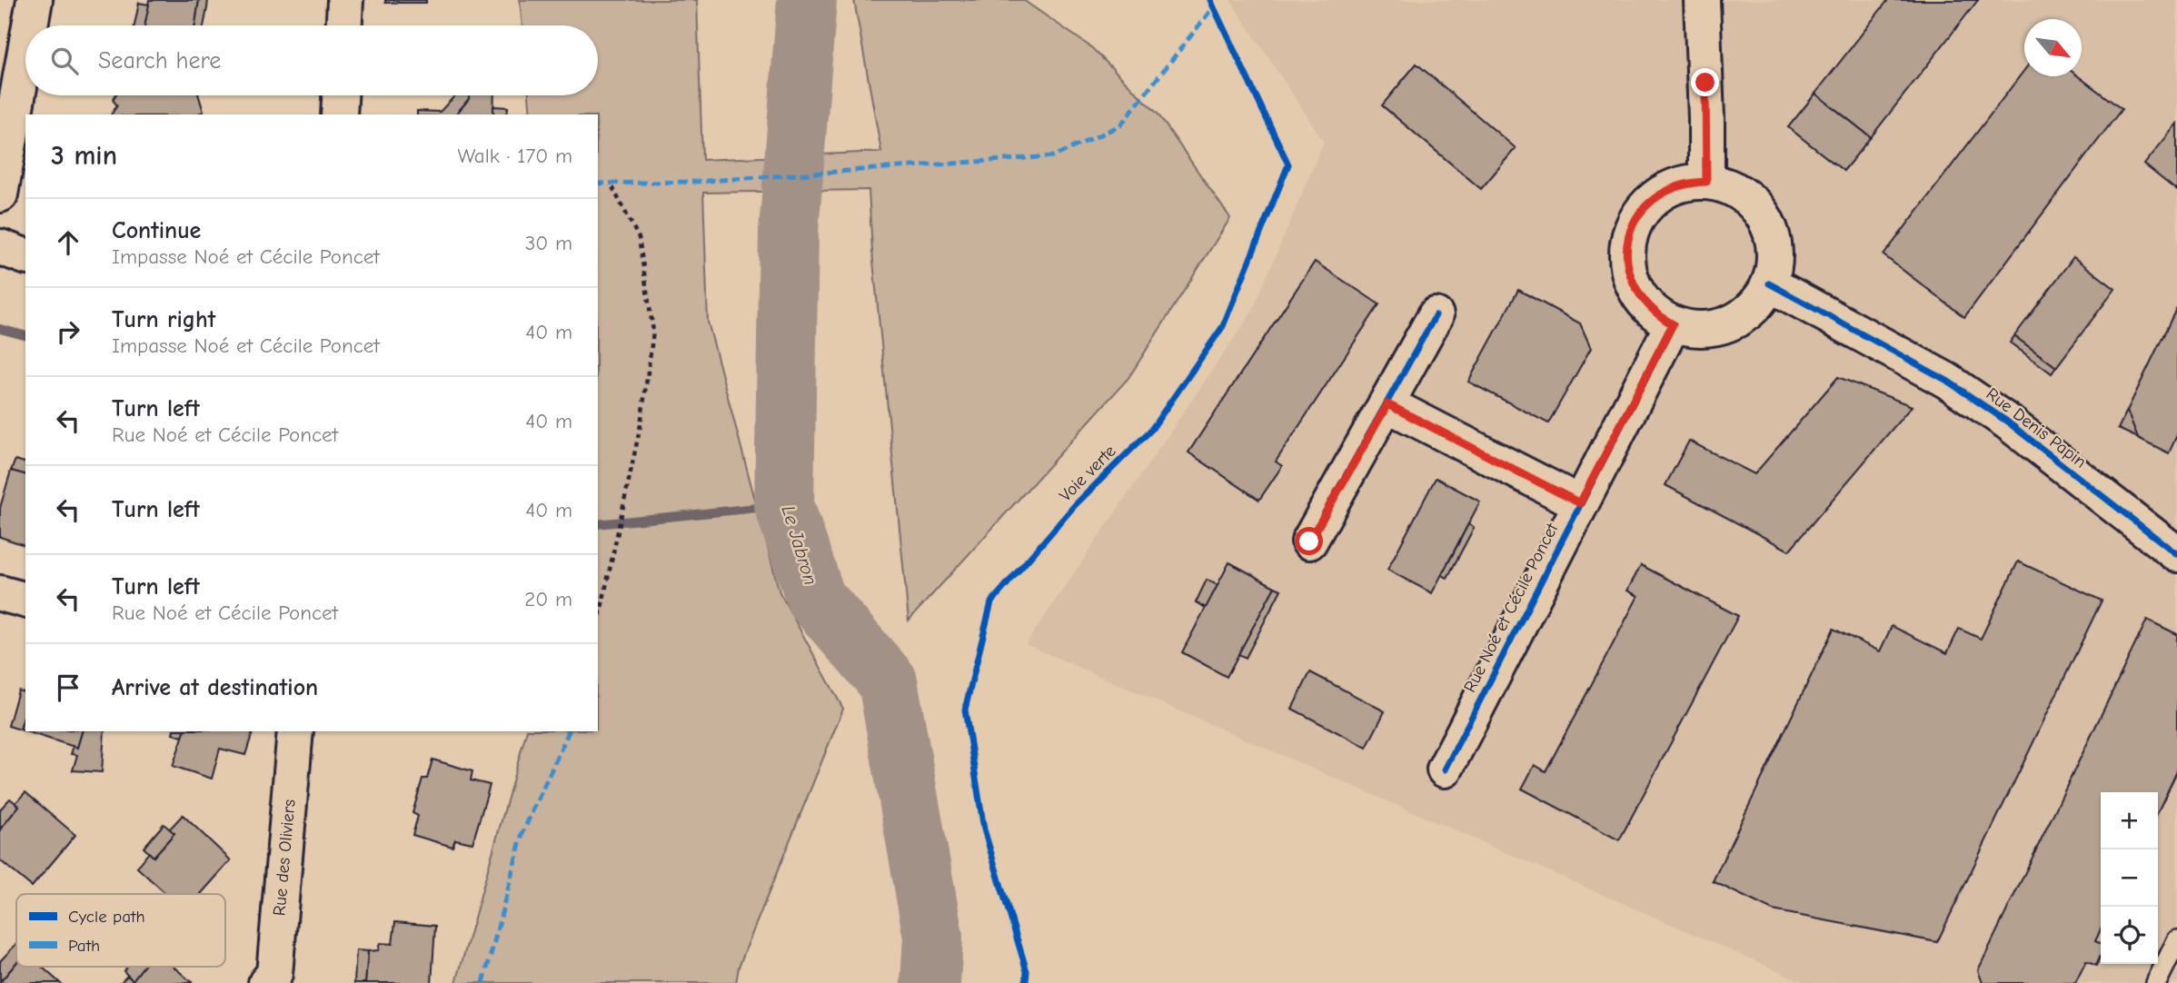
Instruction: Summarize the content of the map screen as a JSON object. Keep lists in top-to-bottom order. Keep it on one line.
{"streets":{"street":["Rue Denis Papin","Rue Noé et Cécile Poncet","Rue des Oliviers"],"cycle path":["Voie verte"]},"crossings":[["Rue Denis Papin","Rue Noé et Cécile Poncet"]],"water":["Le Jabron"],"legend":["Cycle path","Path"],"north":"bottom right","page":{"search":"Search here","heading":["3 min","Walk · 170 m"],"list":[["Continue","Impasse Noé et Cécile Poncet","30 m"],["Turn right","Impasse Noé et Cécile Poncet","40 m"],["Turn left","Rue Noé et Cécile Poncet","40 m"],["Turn left","40 m"],["Turn left","Rue Noé et Cécile Poncet","20 m"],"Arrive at destination"],"map_buttons":["+","−"]}}
